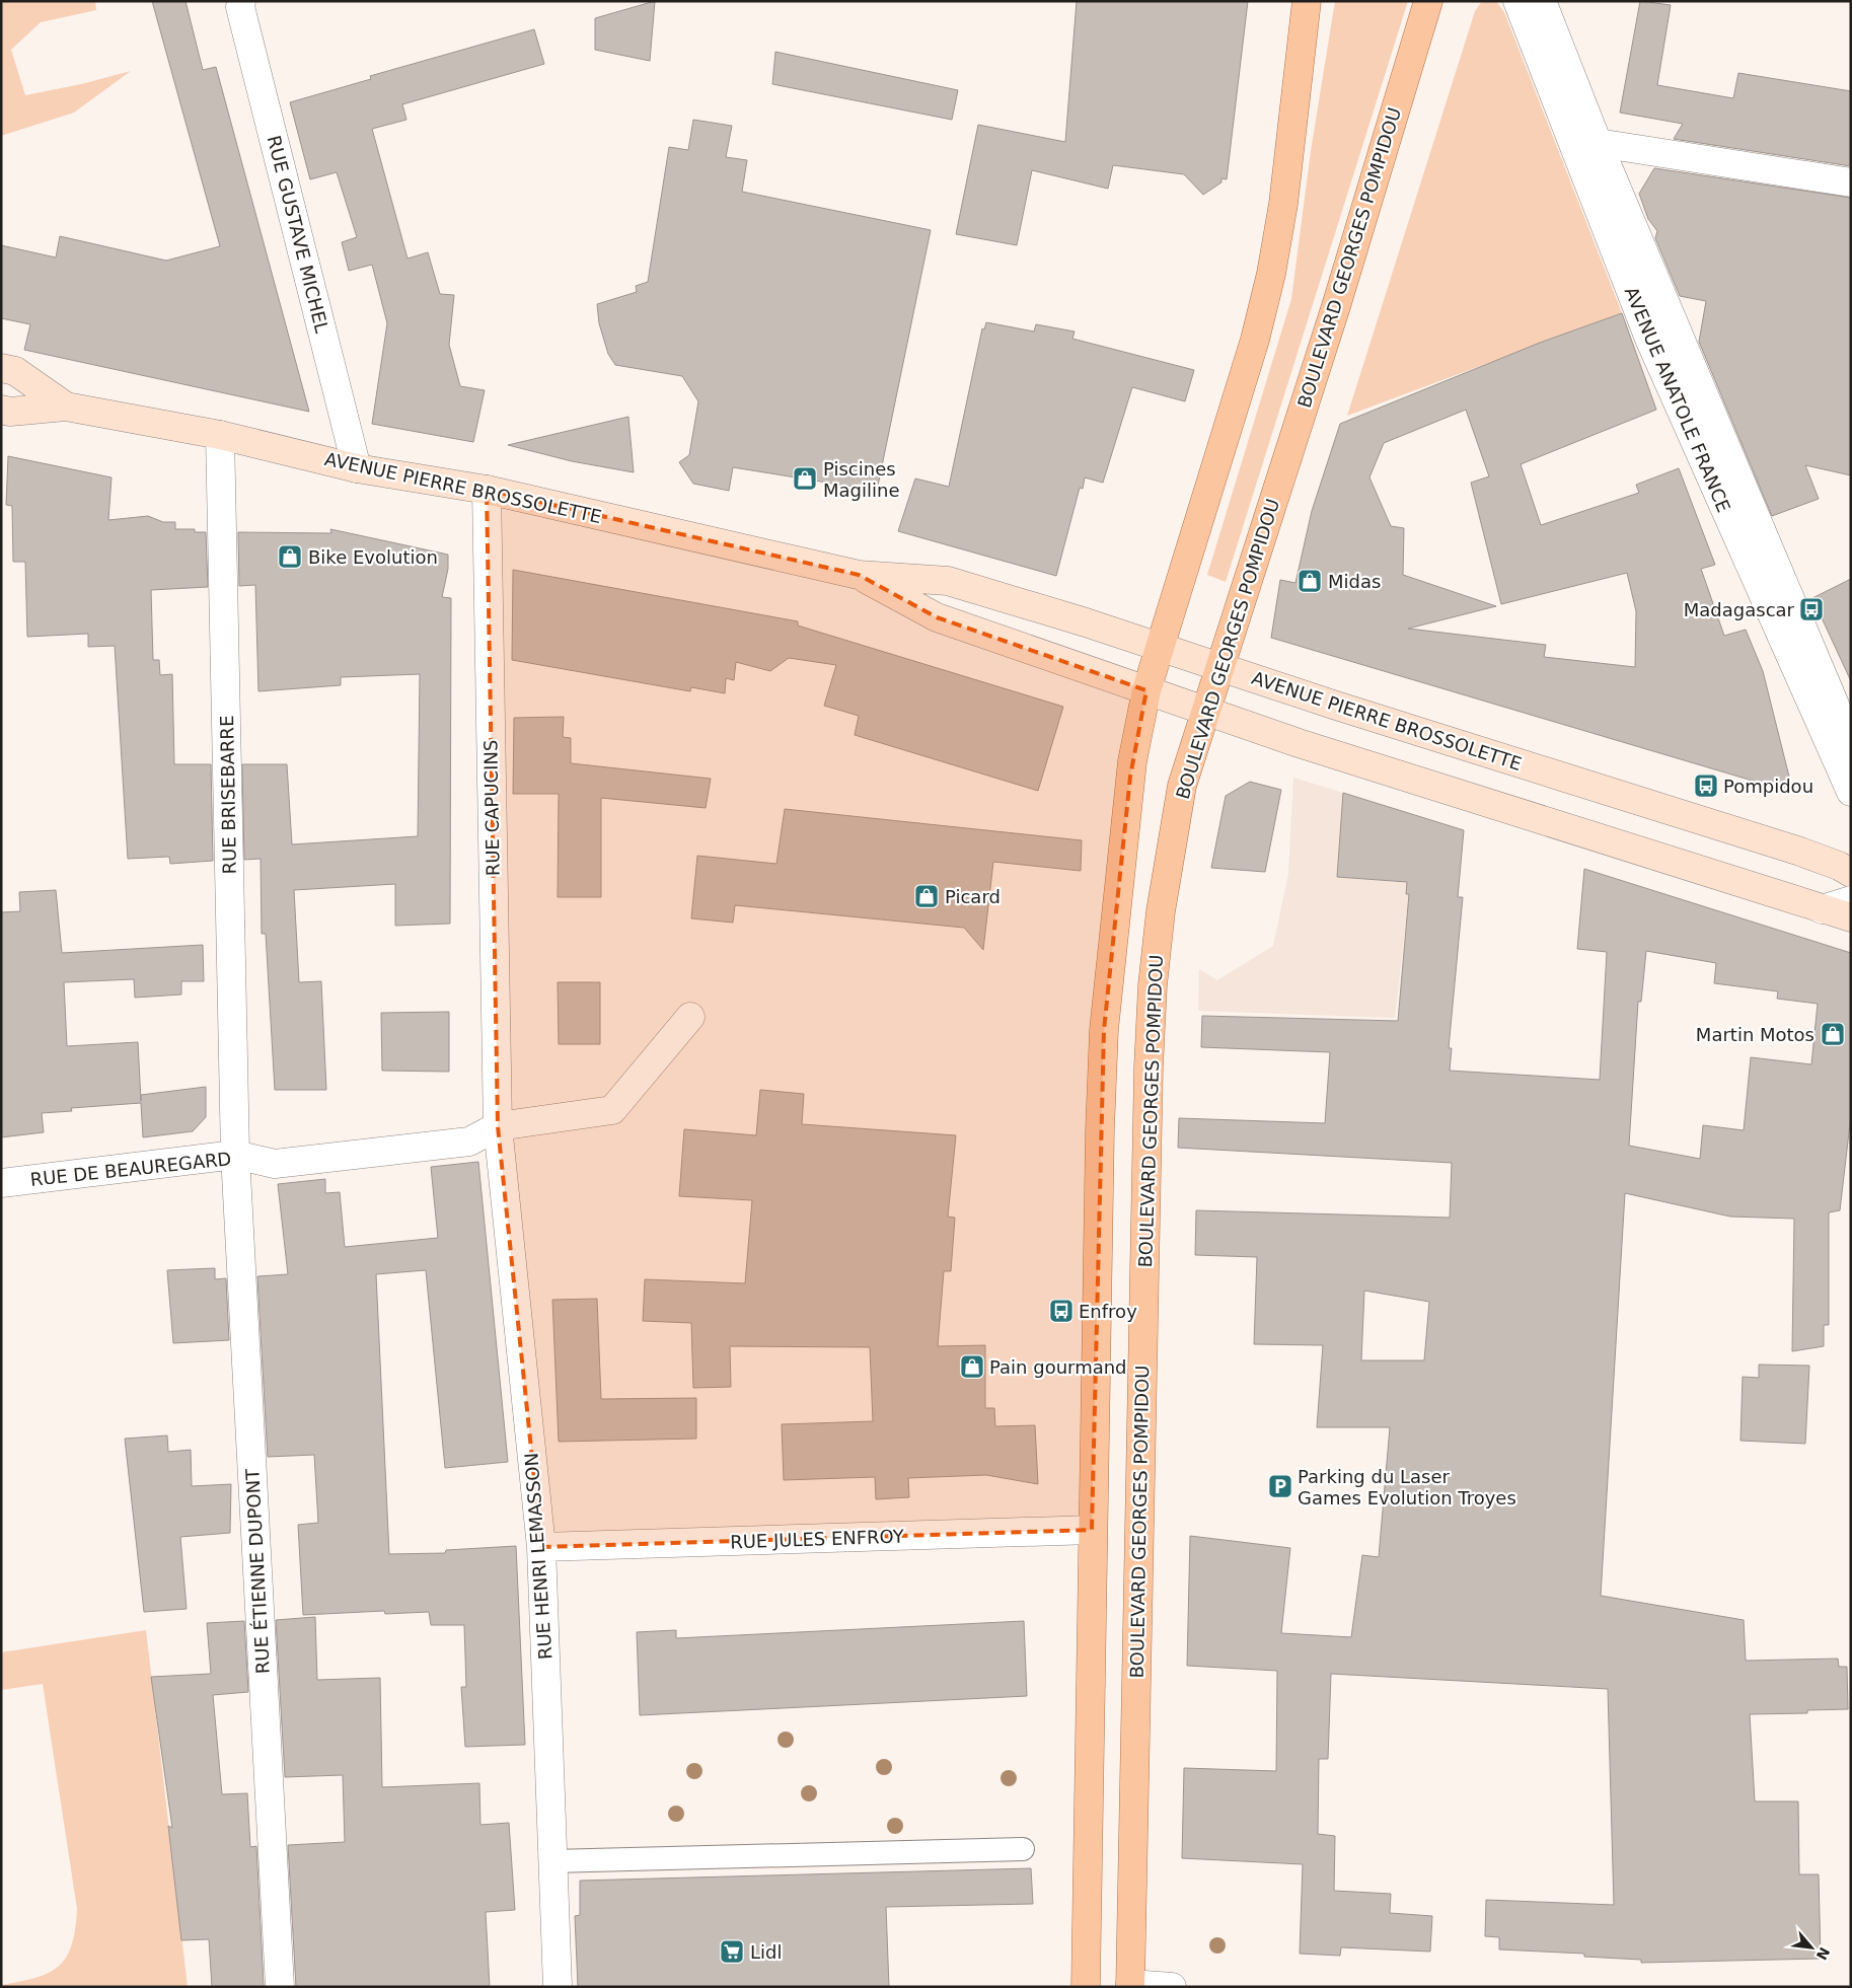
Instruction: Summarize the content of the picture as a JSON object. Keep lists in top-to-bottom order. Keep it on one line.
{"streets":{"main road":["BOULEVARD GEORGES POMPIDOU","AVENUE PIERRE BROSSOLETTE"],"street":["RUE GUSTAVE MICHEL","AVENUE ANATOLE FRANCE","RUE BRISEBARRE","RUE CAPUCINS","RUE DE BEAUREGARD","RUE JULES ENFROY","RUE HENRI LEMASSON","RUE ÉTIENNE DUPONT"]},"crossings":[["RUE GUSTAVE MICHEL","AVENUE PIERRE BROSSOLETTE"],["BOULEVARD GEORGES POMPIDOU","AVENUE PIERRE BROSSOLETTE"],["AVENUE PIERRE BROSSOLETTE","RUE BRISEBARRE"],["AVENUE PIERRE BROSSOLETTE","RUE CAPUCINS"],["RUE BRISEBARRE","RUE DE BEAUREGARD"],["RUE BRISEBARRE","RUE ÉTIENNE DUPONT"],["RUE CAPUCINS","RUE DE BEAUREGARD"],["RUE CAPUCINS","RUE HENRI LEMASSON"],["RUE DE BEAUREGARD","RUE HENRI LEMASSON"],["RUE DE BEAUREGARD","RUE ÉTIENNE DUPONT"],["RUE JULES ENFROY","RUE HENRI LEMASSON"]],"places":{"shop":["Piscines Magiline","Bike Evolution","Midas","Picard","Martin Motos","Pain gourmand"],"bus stop":["Madagascar","Pompidou","Enfroy"],"parking":["Parking du Laser Games Evolution Troyes"],"supermarket":["Lidl"]},"north":"bottom right"}
